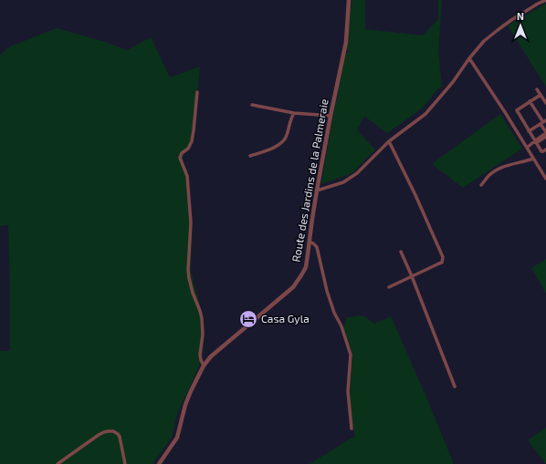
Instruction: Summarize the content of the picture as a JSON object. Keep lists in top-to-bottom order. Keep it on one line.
{"streets":{"street":["Route des Jardins de la Palmeraie"]},"places":{"hotel":["Casa Gyla"]},"north":"top"}
